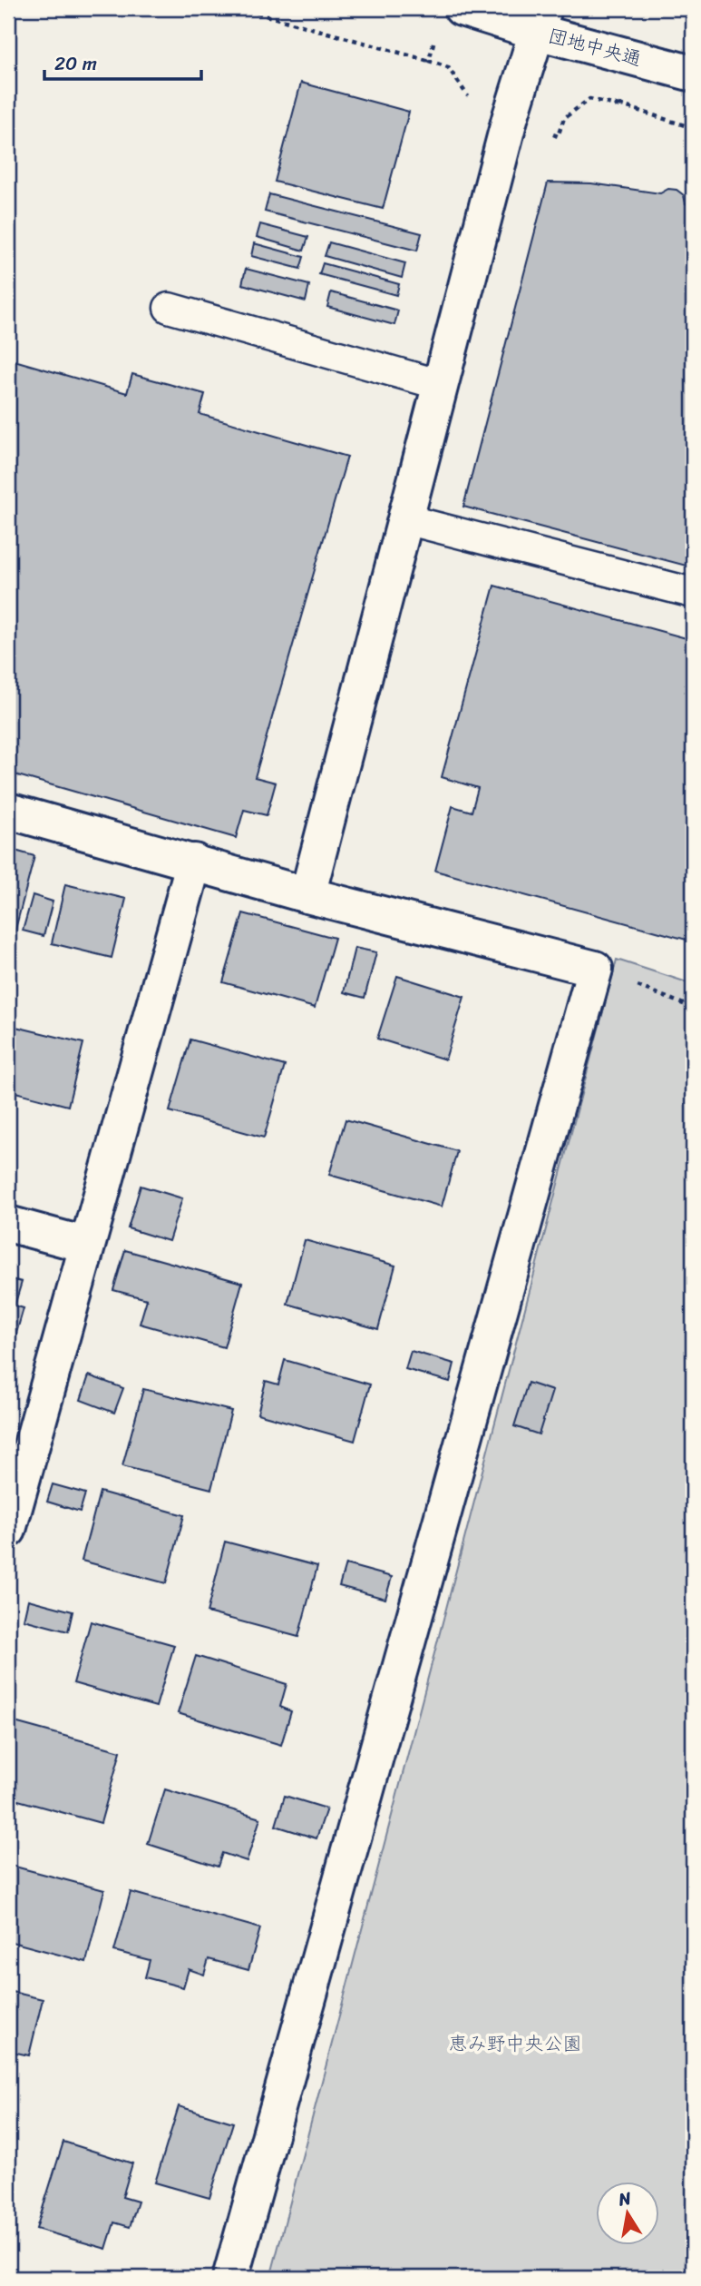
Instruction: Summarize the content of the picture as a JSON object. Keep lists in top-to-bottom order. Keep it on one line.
{"streets":{"street":["団地中央通"]},"parks":["恵み野中央公園"],"scale_bar":"20 m","north":"top"}
